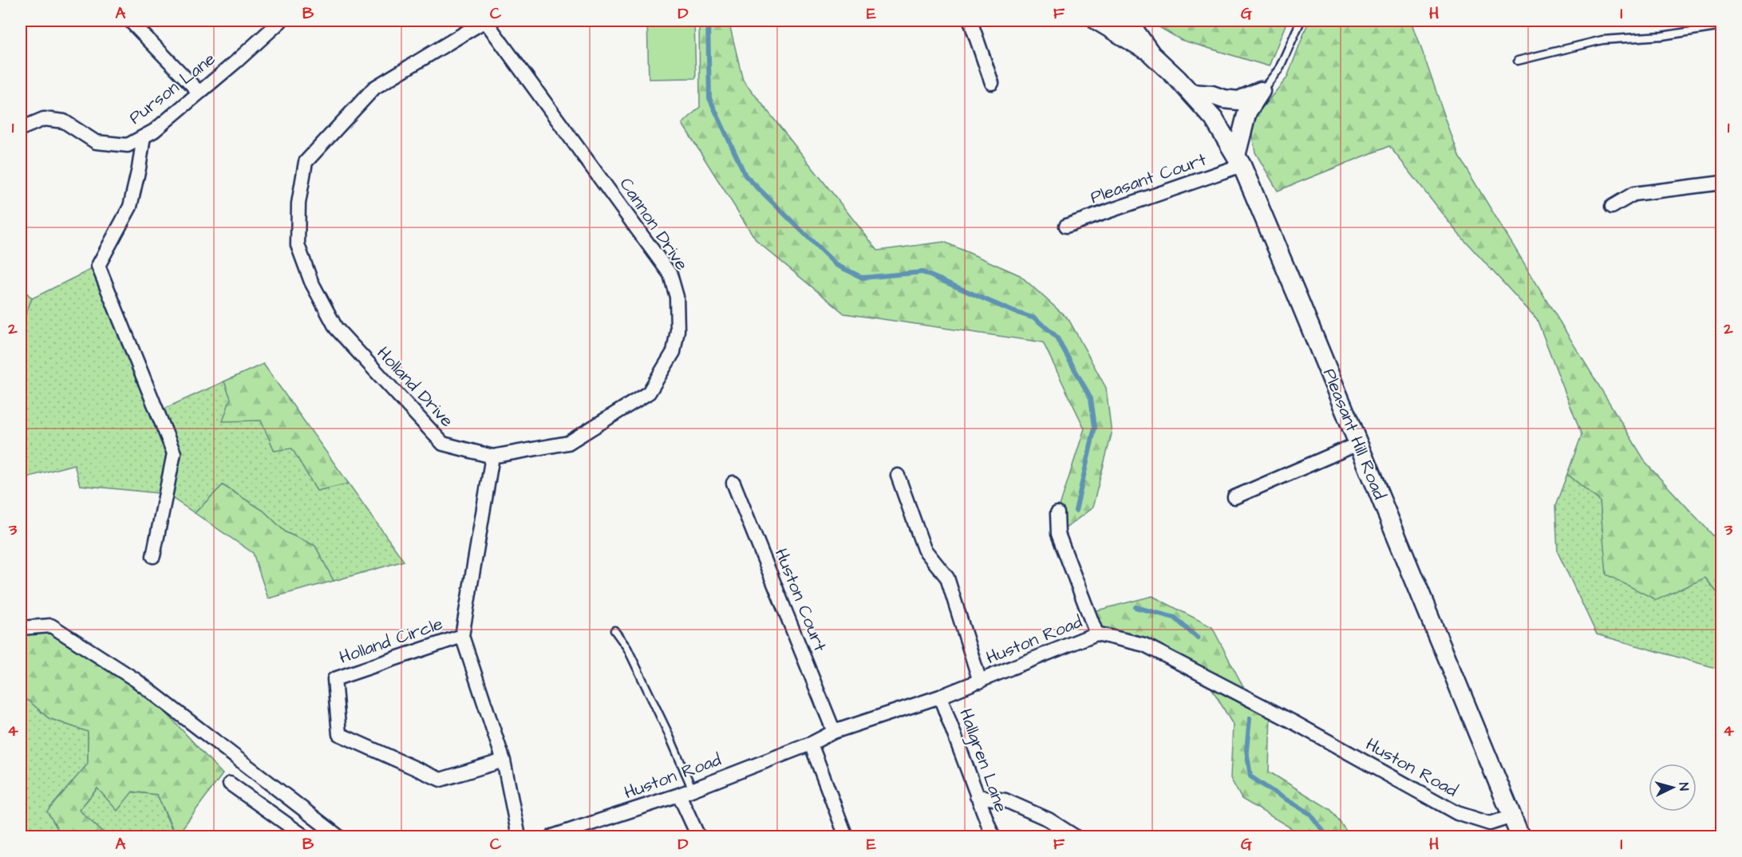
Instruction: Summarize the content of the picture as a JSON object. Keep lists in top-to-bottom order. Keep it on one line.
{"streets":{"main road":["Pleasant Hill Road"],"street":["Purson Lane","Pleasant Court","Cannon Drive","Holland Drive","Huston Court","Huston Road","Holland Circle","Hallgren Lane"]},"crossings":[["Pleasant Court","Pleasant Hill Road"],["Cannon Drive","Holland Drive"],["Pleasant Hill Road","Huston Road"],["Huston Court","Huston Road"],["Huston Road","Hallgren Lane"]],"north":"right","grid":{"columns":["A","B","C","D","E","F","G","H","I"],"rows":["1","2","3","4"]}}
